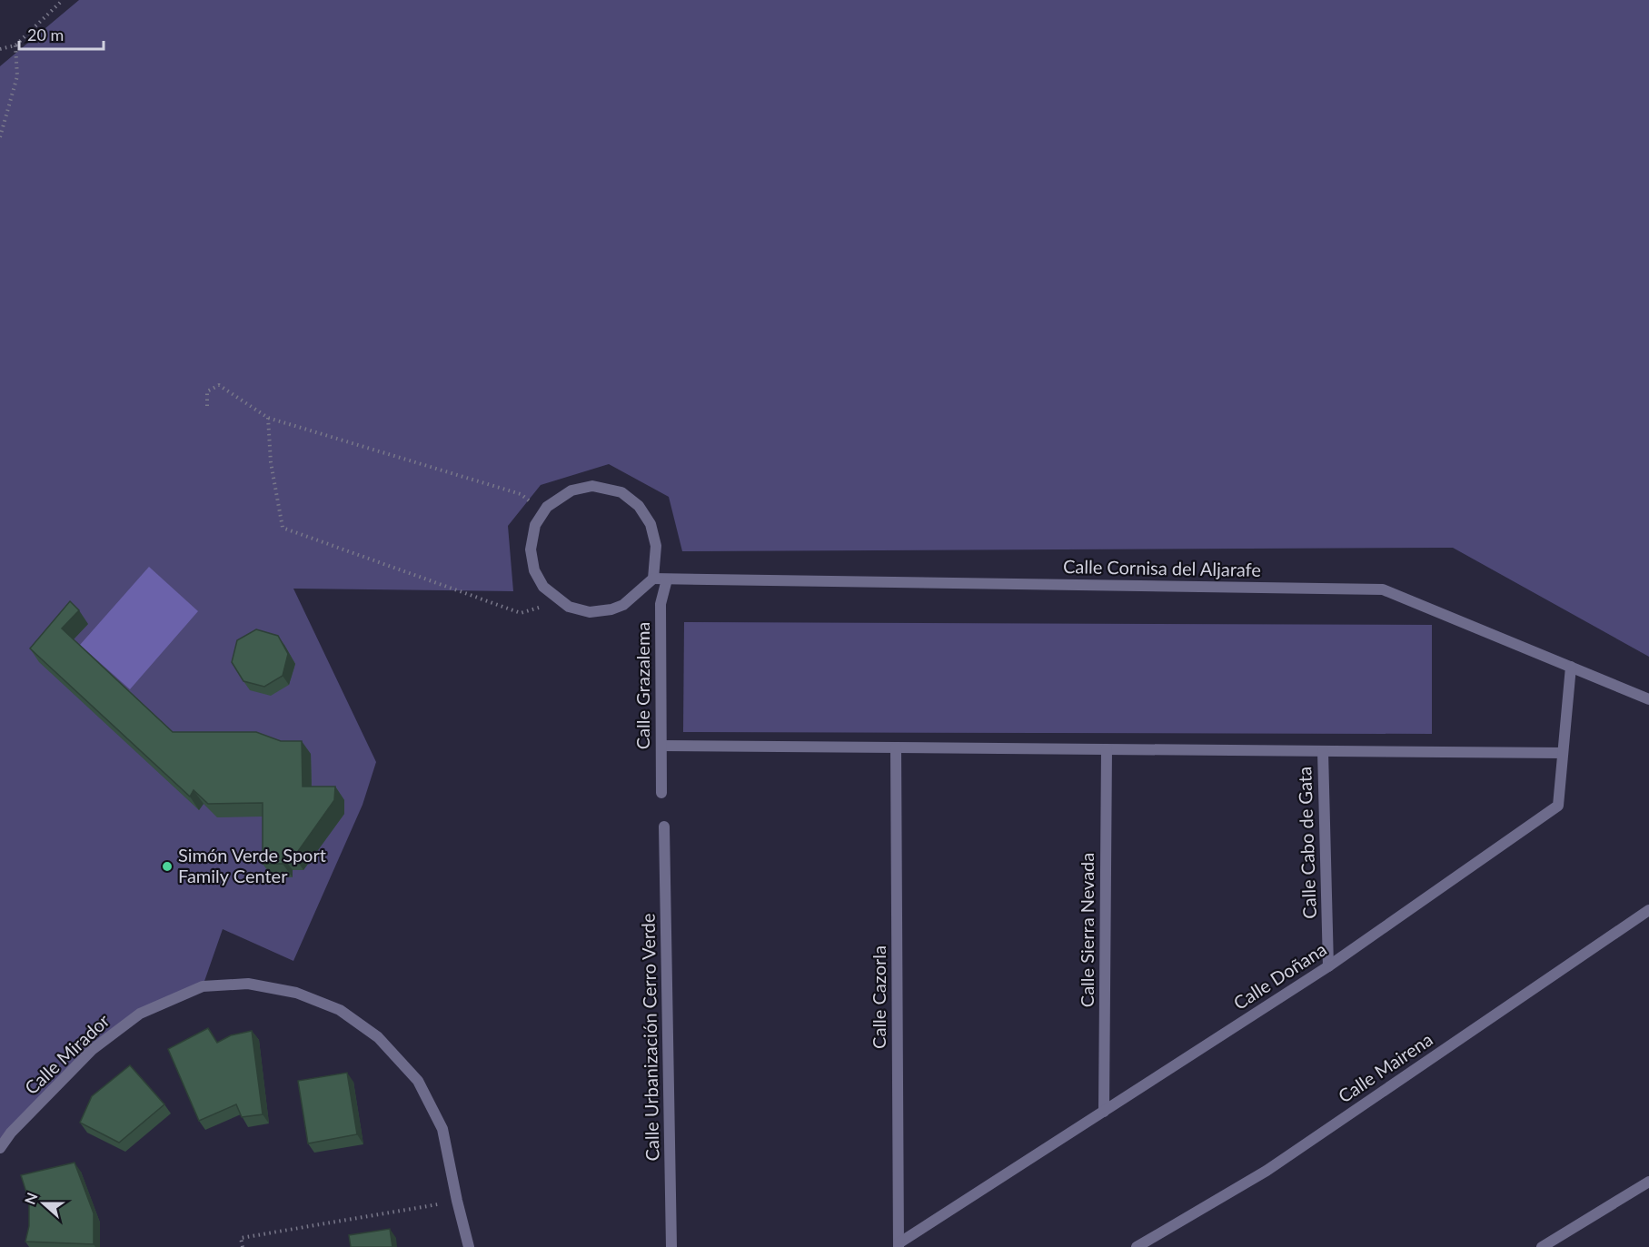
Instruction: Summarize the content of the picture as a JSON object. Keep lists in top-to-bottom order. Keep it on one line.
{"streets":{"street":["Calle Cornisa del Aljarafe","Calle Grazalema","Calle Cabo de Gata","Calle Sierra Nevada","Calle Doñana","Calle Cazorla","Calle Urbanización Cerro Verde","Calle Mirador","Calle Mairena"]},"crossings":[["Calle Cornisa del Aljarafe","Calle Grazalema"],["Calle Cornisa del Aljarafe","Calle Doñana"],["Calle Cabo de Gata","Calle Doñana"],["Calle Sierra Nevada","Calle Doñana"],["Calle Doñana","Calle Cazorla"]],"places":["Simón Verde Sport Family Center"],"scale_bar":"20 m","north":"left"}
